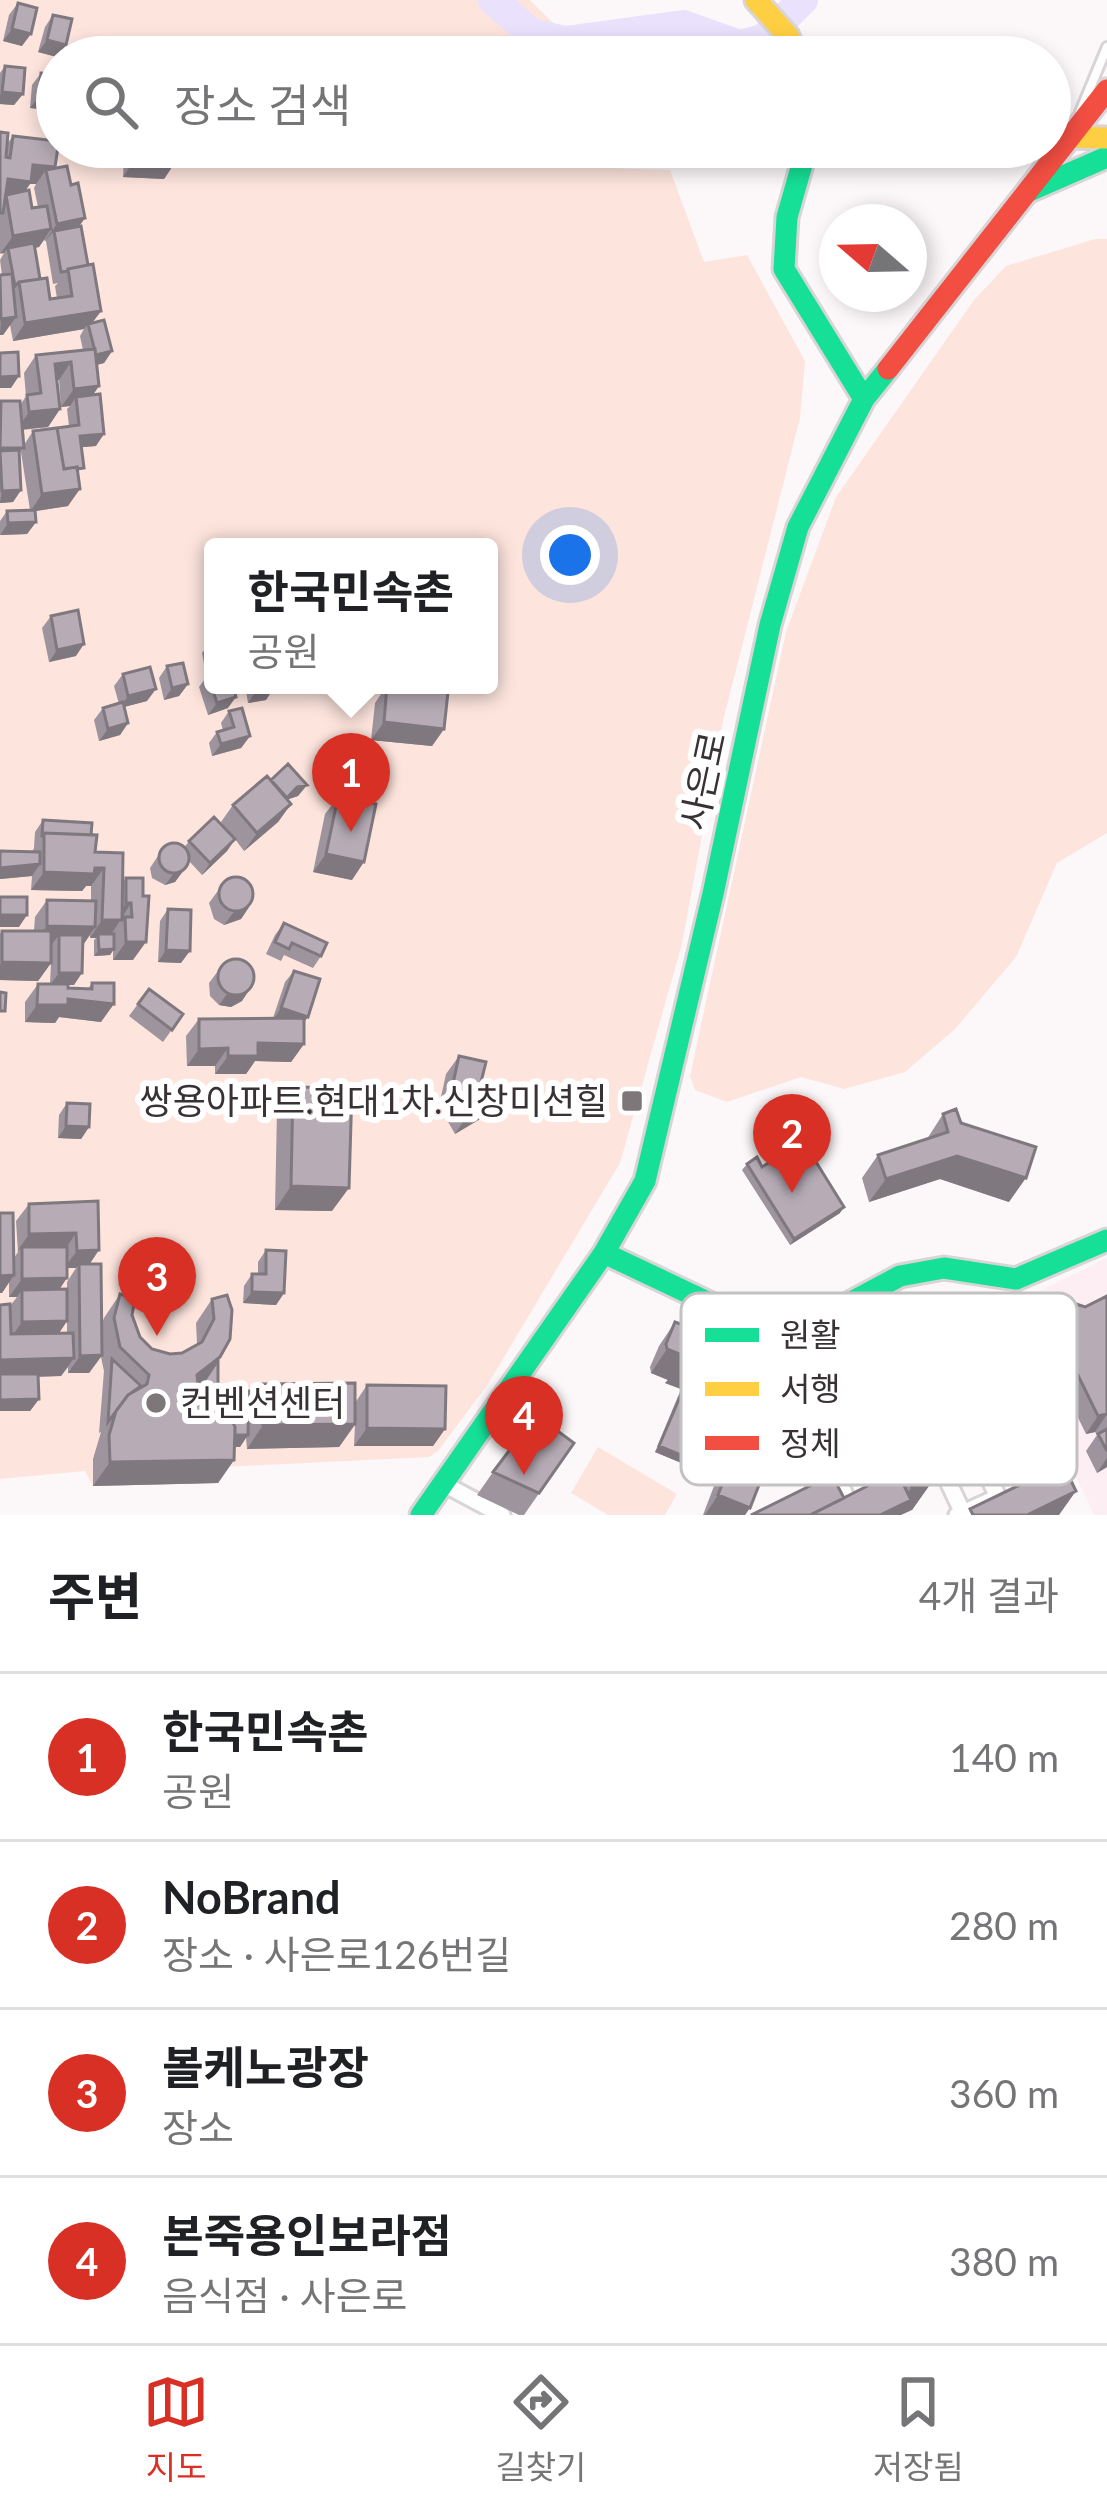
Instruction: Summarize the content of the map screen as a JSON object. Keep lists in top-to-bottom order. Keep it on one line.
{"streets":{"main road":["사은로"]},"places":{"transit":["쌍용아파트.현대1차.신창미션힐"],"other":["컨벤션센터"]},"legend":["원활","서행","정체"],"north":"left","page":{"search":"장소 검색","popup":["한국민속촌","공원"],"pins":["1","2","3","4"],"heading":["주변","4개 결과"],"list":[{"mark":"1","name":"한국민속촌","note":"공원","value":"140 m"},{"mark":"2","name":"NoBrand","note":"장소 · 사은로126번길","value":"280 m"},{"mark":"3","name":"볼케노광장","note":"장소","value":"360 m"},{"mark":"4","name":"본죽용인보라점","note":"음식점 · 사은로","value":"380 m"}],"nav":["지도","길찾기","저장됨"]}}
